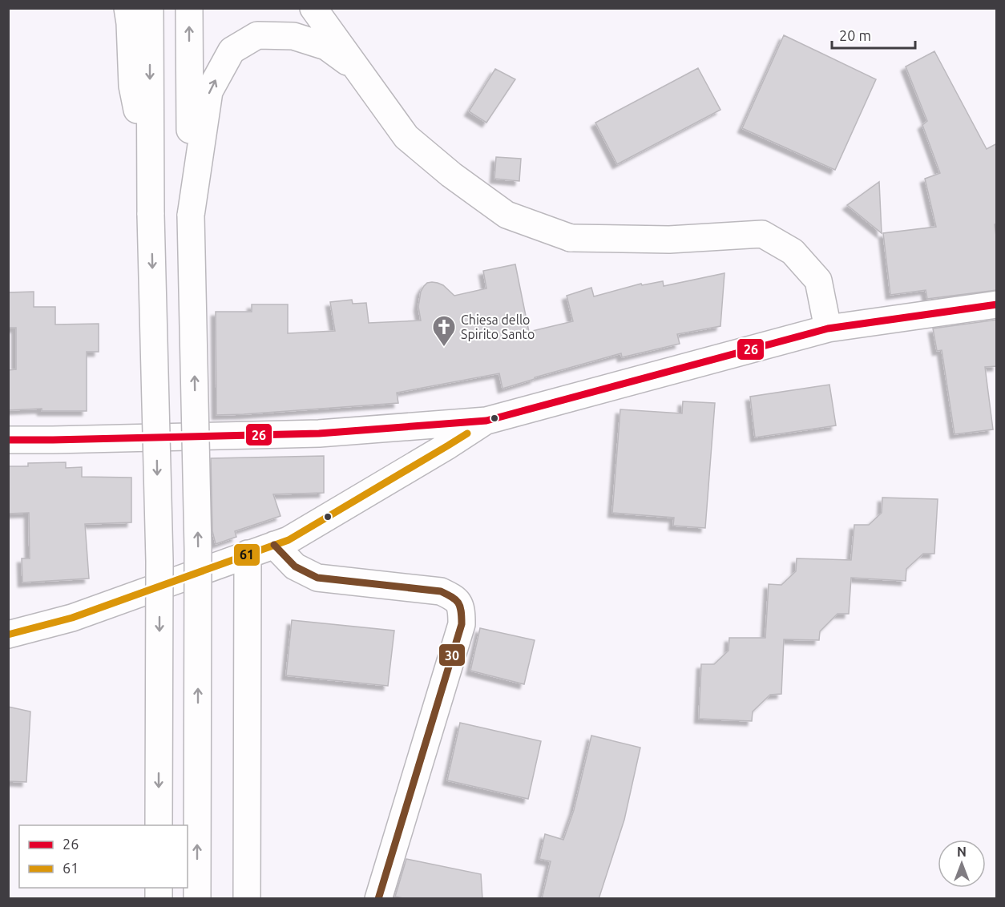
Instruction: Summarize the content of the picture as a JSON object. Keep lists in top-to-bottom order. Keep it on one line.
{"places":{"church":["Chiesa dello Spirito Santo"]},"lines":["transit line 26","transit line 61","transit line 30"],"legend":["26","61"],"scale_bar":"20 m","north":"top"}
